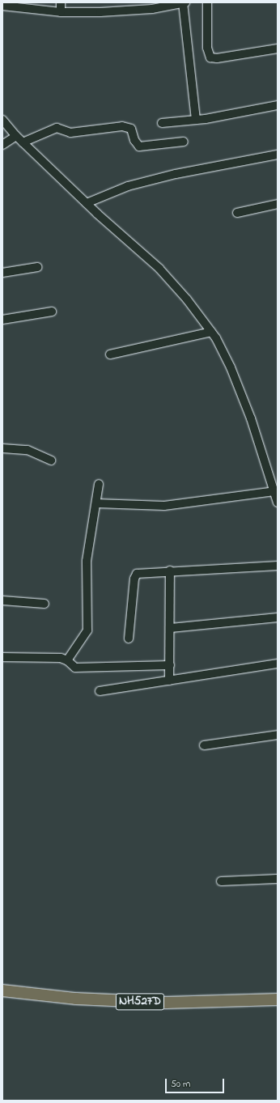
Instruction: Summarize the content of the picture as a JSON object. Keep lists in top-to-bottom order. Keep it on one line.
{"streets":{"highway":["NH527D"]},"scale_bar":"50 m"}
